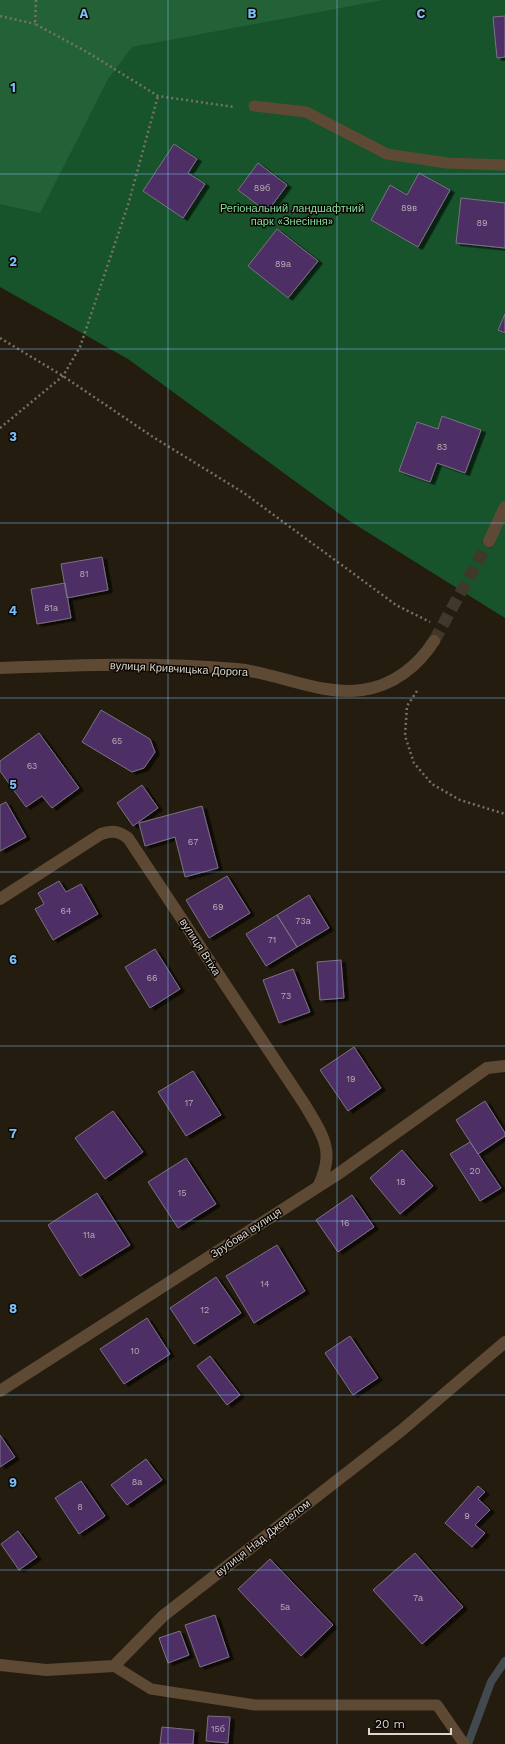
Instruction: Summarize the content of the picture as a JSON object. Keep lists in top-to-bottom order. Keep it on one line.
{"streets":{"street":["вулиця Кривчицька Дорога","вулиця Втіха","Зрубова вулиця","вулиця Над Джерелом"]},"crossings":[["вулиця Втіха","Зрубова вулиця"]],"parks":["Регіональний ландшафтний парк «Знесіння»"],"house_numbers":["89б","89в","89","89а","83","81","81а","65","63","67","69","64","73а","71","66","73","19","17","20","18","15","16","11а","14","12","10","8а","8","9","7а","5а","15б"],"scale_bar":"20 m","grid":{"columns":["A","B","C"],"rows":["1","2","3","4","5","6","7","8","9"]}}
